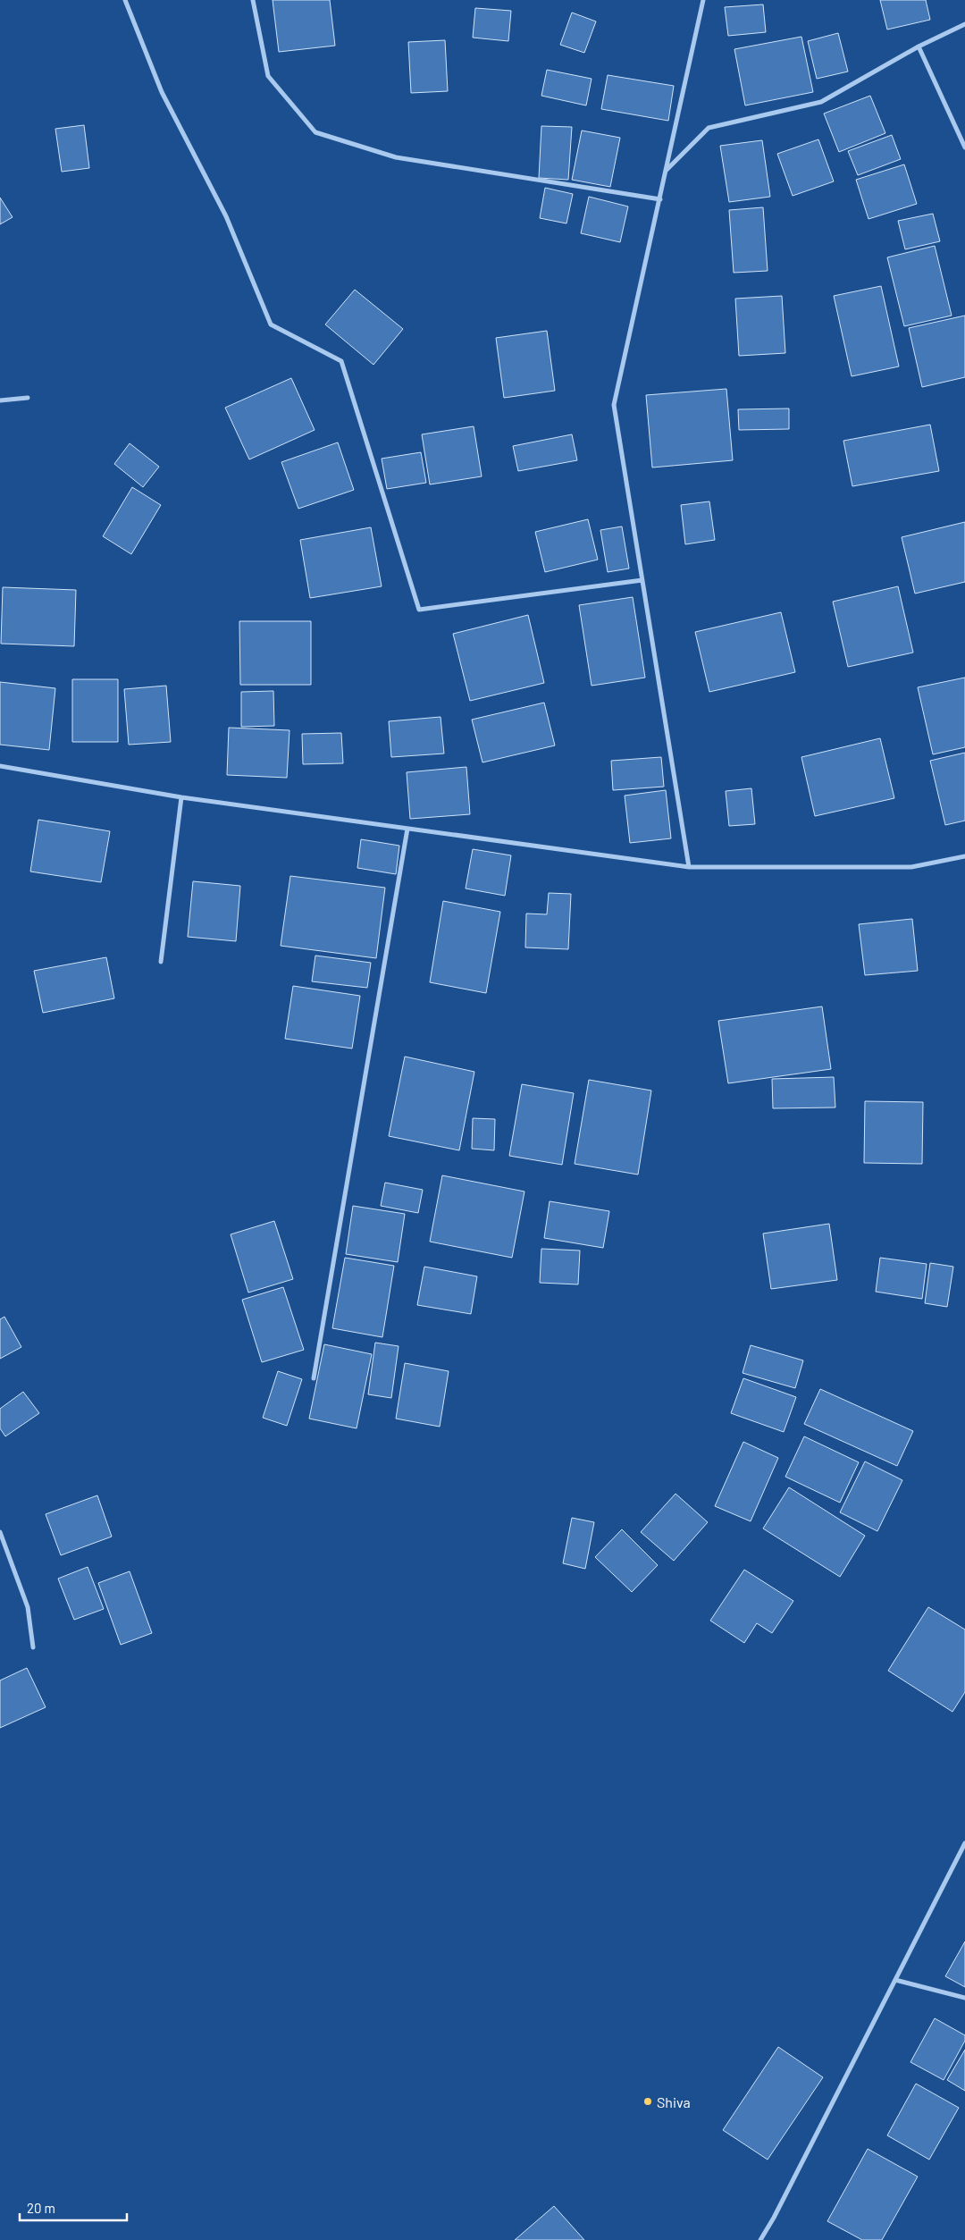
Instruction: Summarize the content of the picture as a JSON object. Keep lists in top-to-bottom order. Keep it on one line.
{"places":["Shiva"],"scale_bar":"20 m"}
